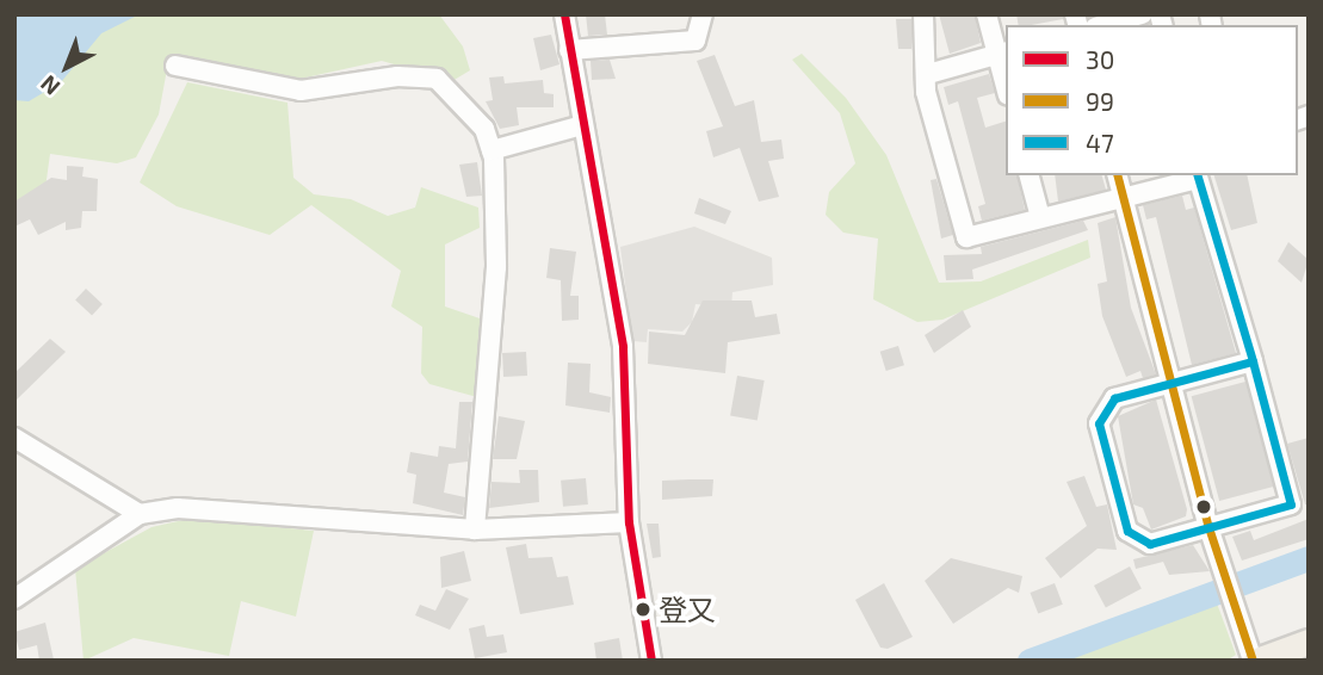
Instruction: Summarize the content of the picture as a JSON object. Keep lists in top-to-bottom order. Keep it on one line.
{"places":["登又"],"lines":["transit line 30","transit line 99","transit line 47"],"legend":["30","99","47"],"north":"bottom left"}
